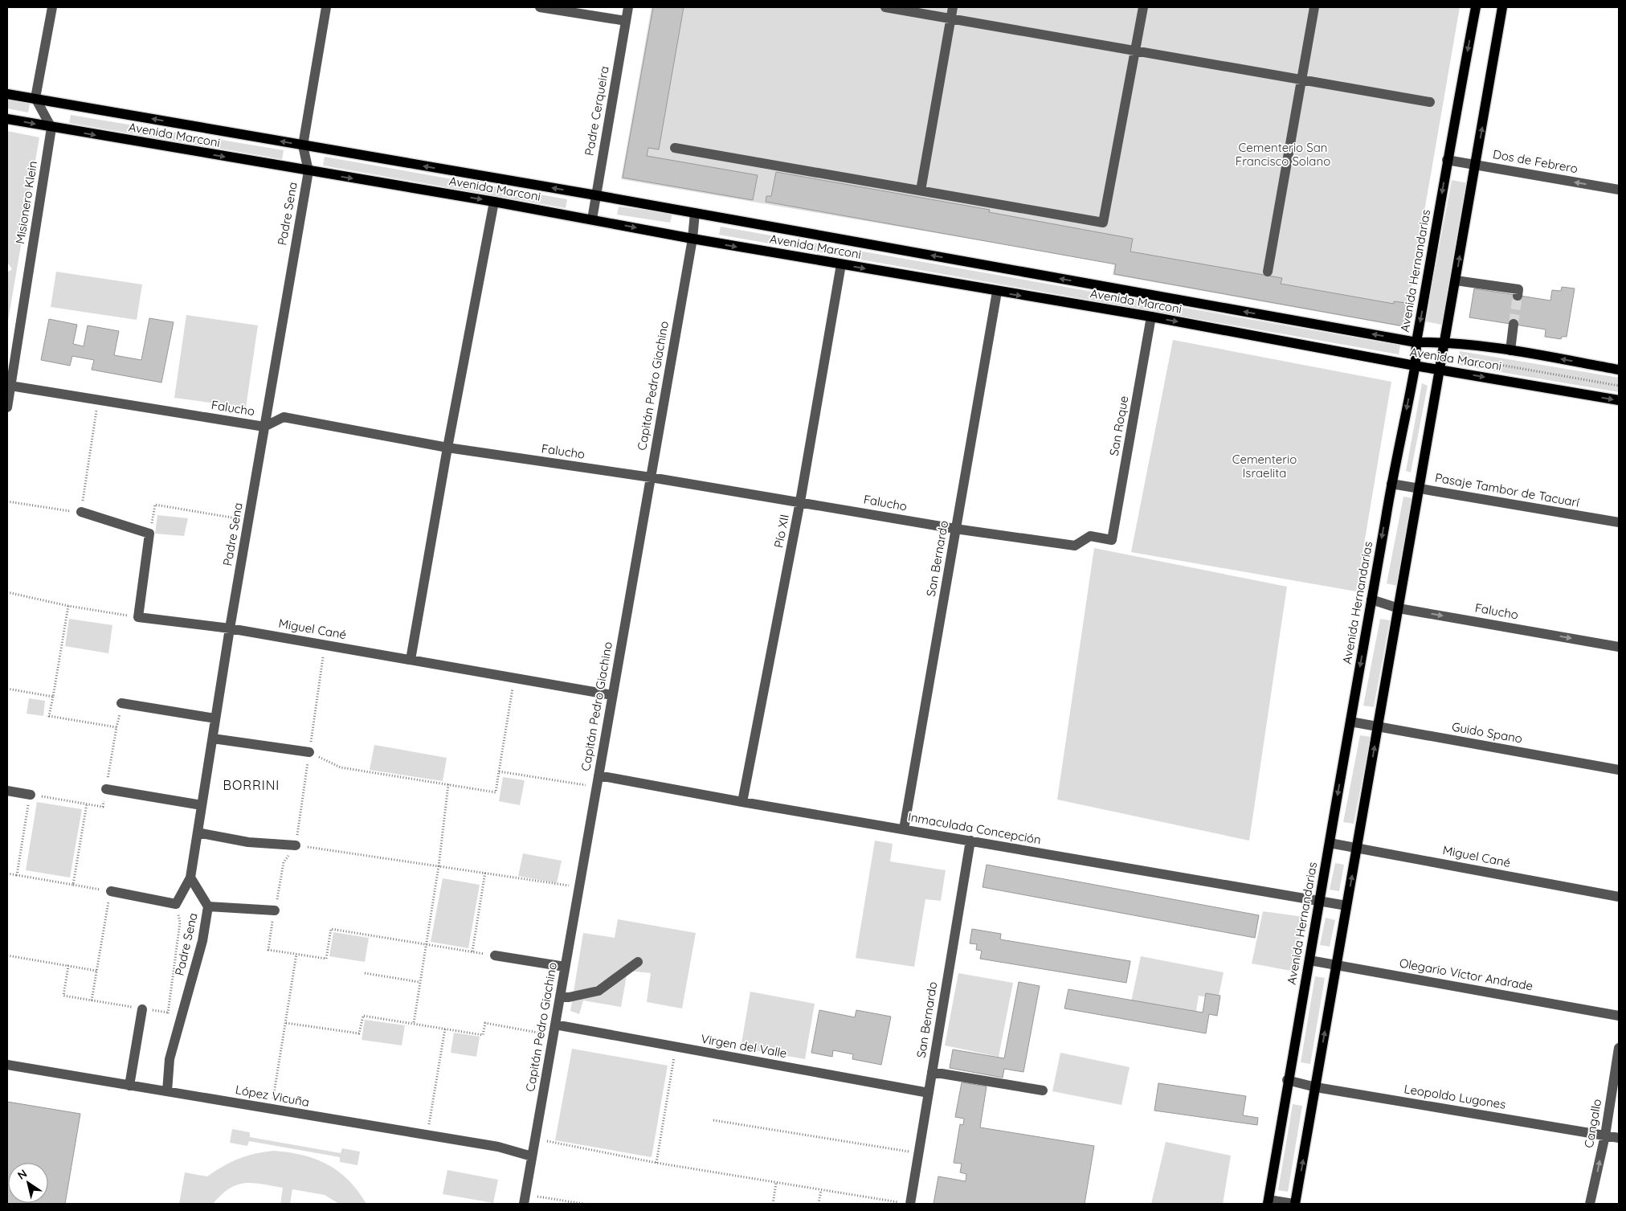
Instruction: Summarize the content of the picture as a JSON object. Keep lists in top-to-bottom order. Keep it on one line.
{"streets":{"main road":["Avenida Marconi","Avenida Hernandarias"],"street":["Padre Cerqueira","Dos de Febrero","Misionero Klein","Padre Sena","Capitán Pedro Giachino","Falucho","San Roque","Pasaje Tambor de Tacuarí","Pío XII","San Bernardo","Miguel Cané","Guido Spano","Inmaculada Concepción","Olegario Víctor Andrade","Virgen del Valle","López Vicuña","Leopoldo Lugones","Cangallo"]},"crossings":[["Padre Cerqueira","Avenida Marconi"],["Avenida Marconi","Misionero Klein"],["Avenida Marconi","Padre Sena"],["Avenida Marconi","Avenida Hernandarias"],["Avenida Marconi","Capitán Pedro Giachino"],["Avenida Marconi","San Roque"],["Avenida Marconi","Pío XII"],["Avenida Marconi","San Bernardo"],["Dos de Febrero","Avenida Hernandarias"],["Misionero Klein","Falucho"],["Padre Sena","Falucho"],["Padre Sena","Miguel Cané"],["Padre Sena","López Vicuña"],["Avenida Hernandarias","Falucho"],["Avenida Hernandarias","Pasaje Tambor de Tacuarí"],["Avenida Hernandarias","Miguel Cané"],["Avenida Hernandarias","Guido Spano"],["Avenida Hernandarias","Inmaculada Concepción"],["Avenida Hernandarias","Olegario Víctor Andrade"],["Avenida Hernandarias","Leopoldo Lugones"],["Capitán Pedro Giachino","Falucho"],["Capitán Pedro Giachino","Miguel Cané"],["Capitán Pedro Giachino","Inmaculada Concepción"],["Capitán Pedro Giachino","Virgen del Valle"],["Capitán Pedro Giachino","López Vicuña"],["Falucho","San Roque"],["Falucho","Pío XII"],["Falucho","San Bernardo"],["Pío XII","Inmaculada Concepción"],["San Bernardo","Inmaculada Concepción"],["San Bernardo","Virgen del Valle"],["Leopoldo Lugones","Cangallo"]],"one_way":["Dos de Febrero","Cangallo"],"districts":["BORRINI"],"parks":["Cementerio San Francisco Solano","Cementerio Israelita"],"north":"top left"}
